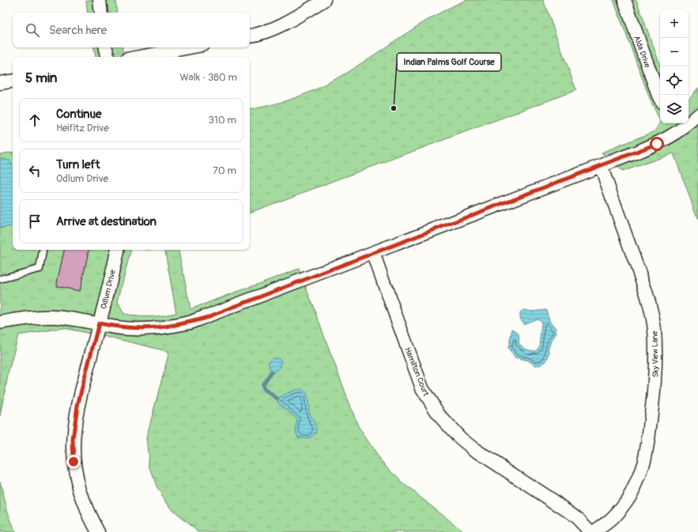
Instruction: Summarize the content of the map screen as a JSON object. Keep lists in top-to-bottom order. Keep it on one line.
{"streets":{"street":["Alda Drive","Odlum Drive","Sky View Lane","Hamilton Court"]},"places":["Indian Palms Golf Course"],"page":{"map_buttons":["+","−"],"search":"Search here","heading":["5 min","Walk · 380 m"],"list":[["Continue","Heifitz Drive","310 m"],["Turn left","Odlum Drive","70 m"],"Arrive at destination"]}}
